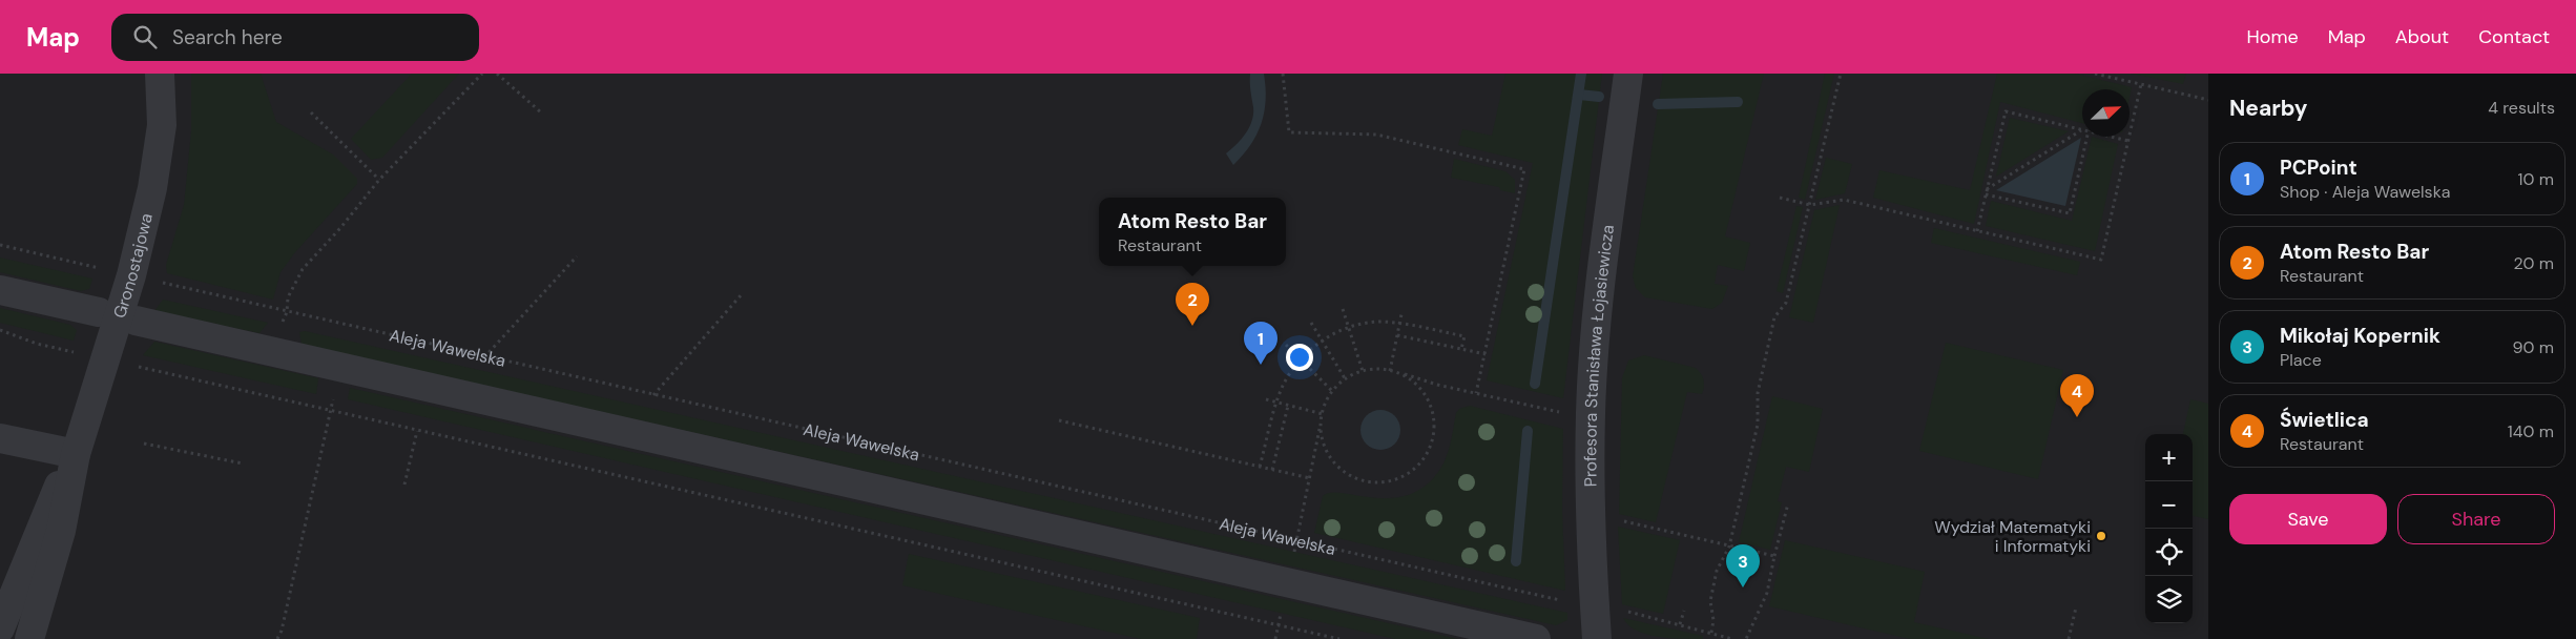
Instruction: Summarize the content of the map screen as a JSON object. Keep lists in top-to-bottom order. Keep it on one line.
{"streets":{"street":["Gronostajowa","Profesora Stanisława Łojasiewicza"],"path":["Aleja Wawelska"]},"places":["Wydział Matematyki i Informatyki"],"north":"top right","page":{"header":"Map","search":"Search here","nav":["Home","Map","About","Contact"],"heading":["Nearby","4 results"],"list":[{"mark":"1","name":"PCPoint","note":"Shop · Aleja Wawelska","value":"10 m"},{"mark":"2","name":"Atom Resto Bar","note":"Restaurant","value":"20 m"},{"mark":"3","name":"Mikołaj Kopernik","note":"Place","value":"90 m"},{"mark":"4","name":"Świetlica","note":"Restaurant","value":"140 m"}],"popup":["Atom Resto Bar","Restaurant"],"pins":["2","1","4","3"],"map_buttons":["+","−"],"buttons":["Save","Share"]}}
